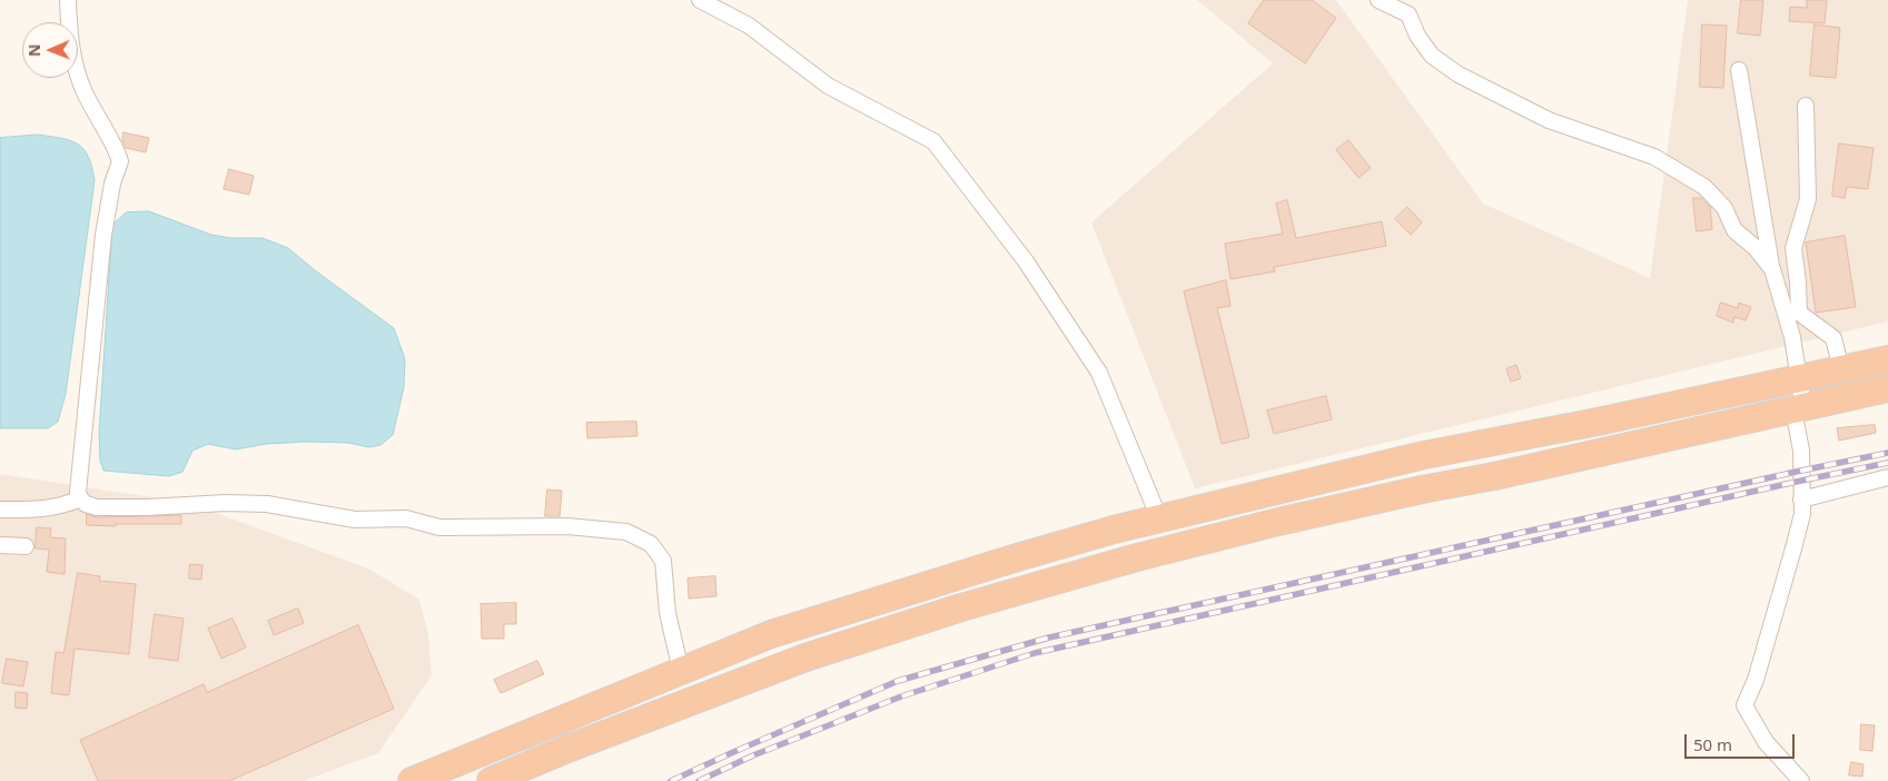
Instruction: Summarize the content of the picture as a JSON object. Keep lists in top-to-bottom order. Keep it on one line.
{"scale_bar":"50 m","north":"left"}
